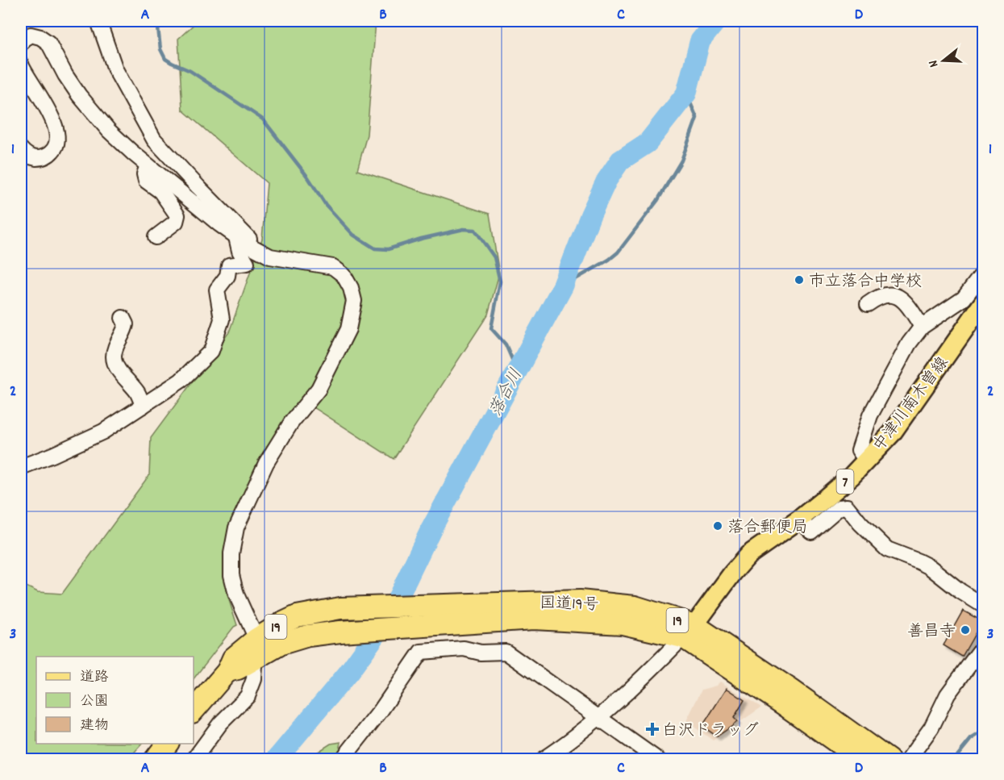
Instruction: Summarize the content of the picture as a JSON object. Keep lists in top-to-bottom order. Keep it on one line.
{"streets":{"highway":["国道19号","19"],"main road":["中津川南木曽線","7"]},"crossings":[["中津川南木曽線","国道19号"]],"water":["落合川"],"places":{"other":["市立落合中学校","落合郵便局","善昌寺"],"health":["白沢ドラッグ"]},"legend":["道路","公園","建物"],"north":"left","grid":{"columns":["A","B","C","D"],"rows":["1","2","3"]}}
